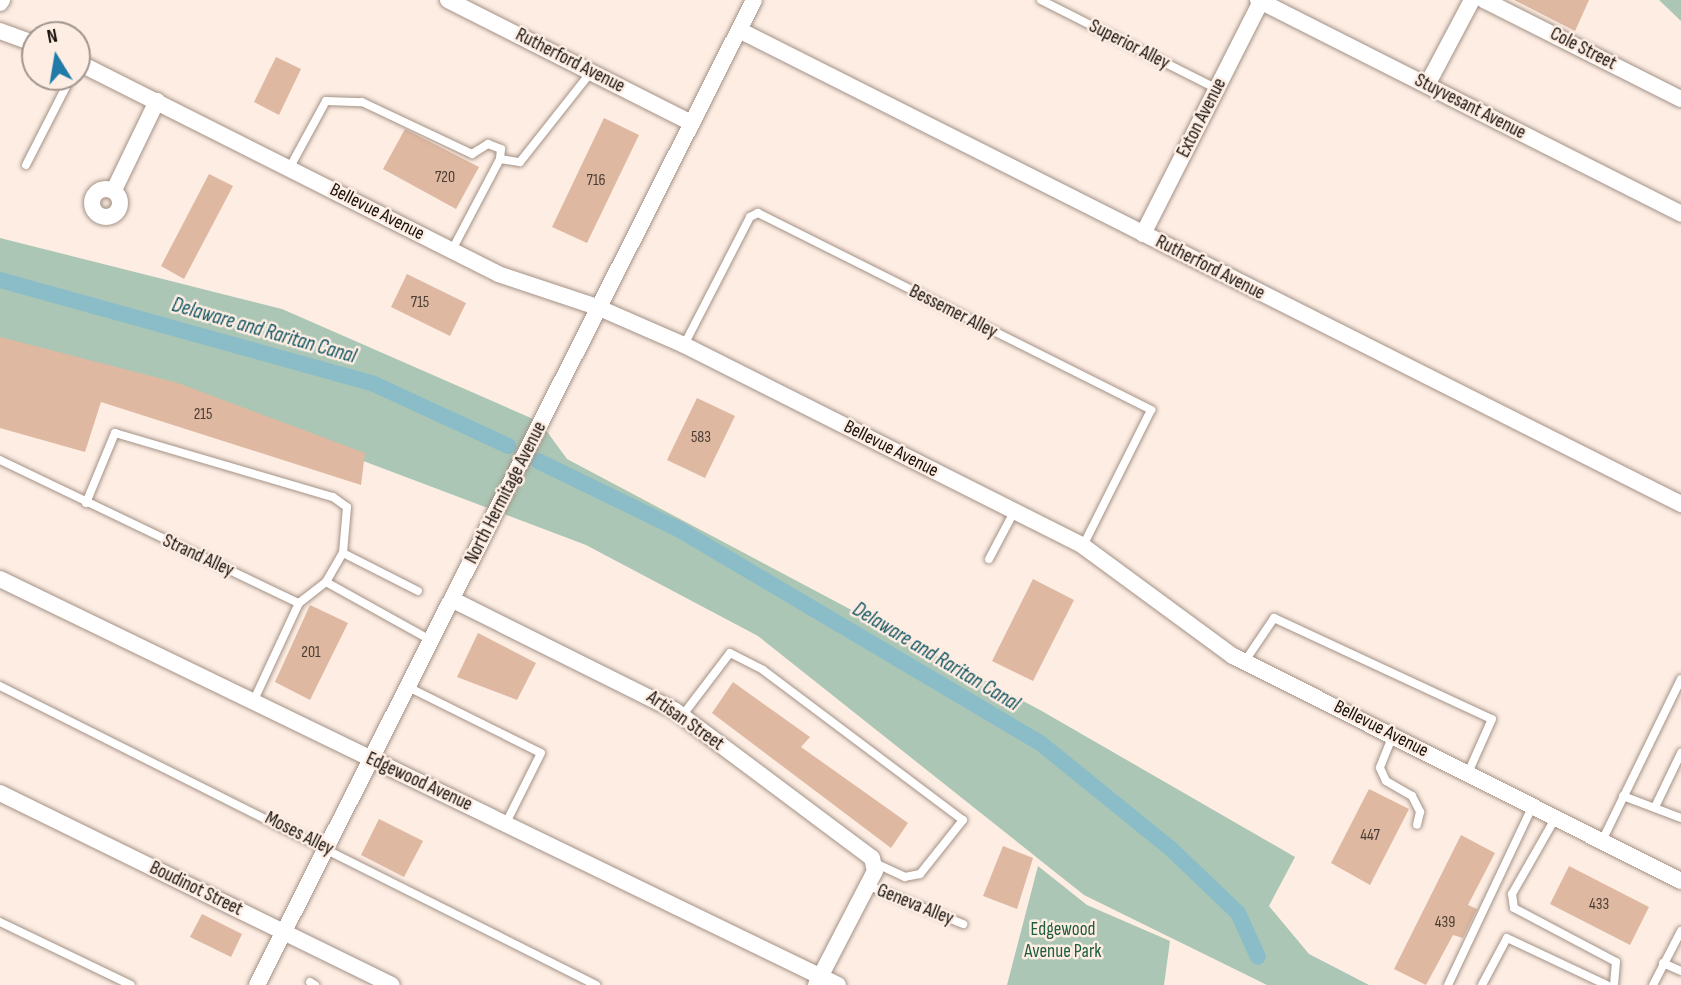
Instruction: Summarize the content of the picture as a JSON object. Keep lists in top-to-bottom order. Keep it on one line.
{"streets":{"street":["Cole Street","Rutherford Avenue","Stuyvesant Avenue","Exton Avenue","Bellevue Avenue","North Hermitage Avenue","Artisan Street","Edgewood Avenue","Boudinot Street"],"lane":["Superior Alley","Bessemer Alley","Strand Alley","Moses Alley","Geneva Alley"]},"crossings":[["Superior Alley","Exton Avenue"],["Rutherford Avenue","Exton Avenue"],["Rutherford Avenue","North Hermitage Avenue"],["Stuyvesant Avenue","Exton Avenue"],["Bellevue Avenue","Bessemer Alley"],["Bellevue Avenue","North Hermitage Avenue"],["North Hermitage Avenue","Artisan Street"],["North Hermitage Avenue","Edgewood Avenue"],["North Hermitage Avenue","Moses Alley"],["North Hermitage Avenue","Boudinot Street"]],"water":["Delaware and Raritan Canal"],"parks":["Edgewood Avenue Park"],"house_numbers":["720","716","715","215","583","201","447","433","439"],"north":"top"}
